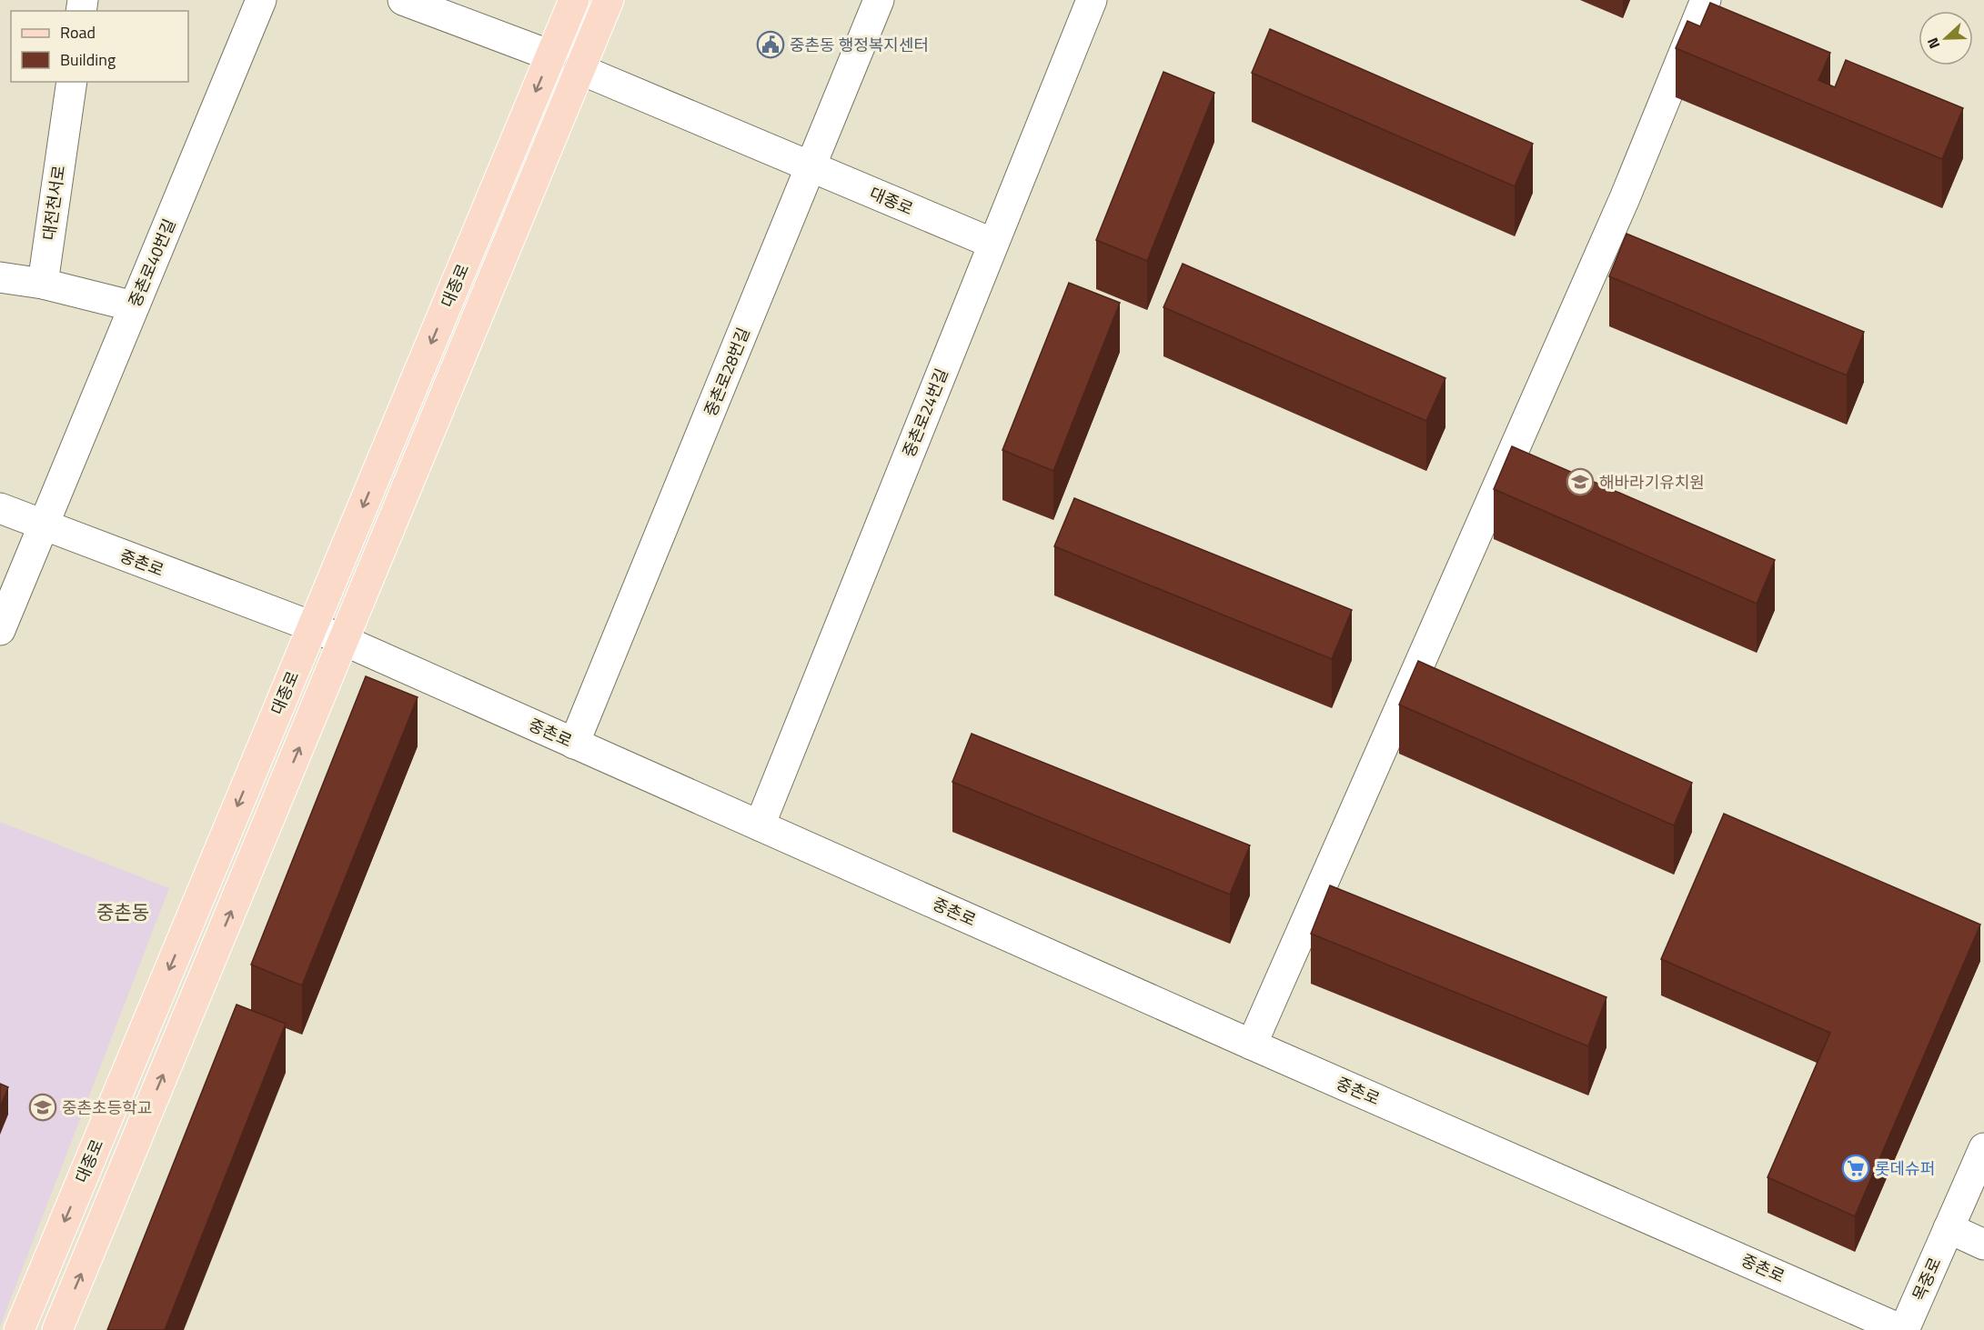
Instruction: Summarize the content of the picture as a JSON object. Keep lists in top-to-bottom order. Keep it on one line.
{"streets":{"main road":["대종로"],"street":["대전천서로","중촌로40번길","중촌로28번길","중촌로24번길","중촌로","목중로"]},"crossings":[["대종로","중촌로28번길"],["대종로","중촌로24번길"],["대종로","중촌로"],["중촌로40번길","중촌로"],["중촌로28번길","중촌로"],["중촌로24번길","중촌로"],["중촌로","목중로"]],"districts":["중촌동"],"places":{"public building":["중촌동 행정복지센터"],"school or university":["해바라기유치원","중촌초등학교"],"supermarket":["롯데슈퍼"]},"legend":["Road","Building"],"north":"left"}
